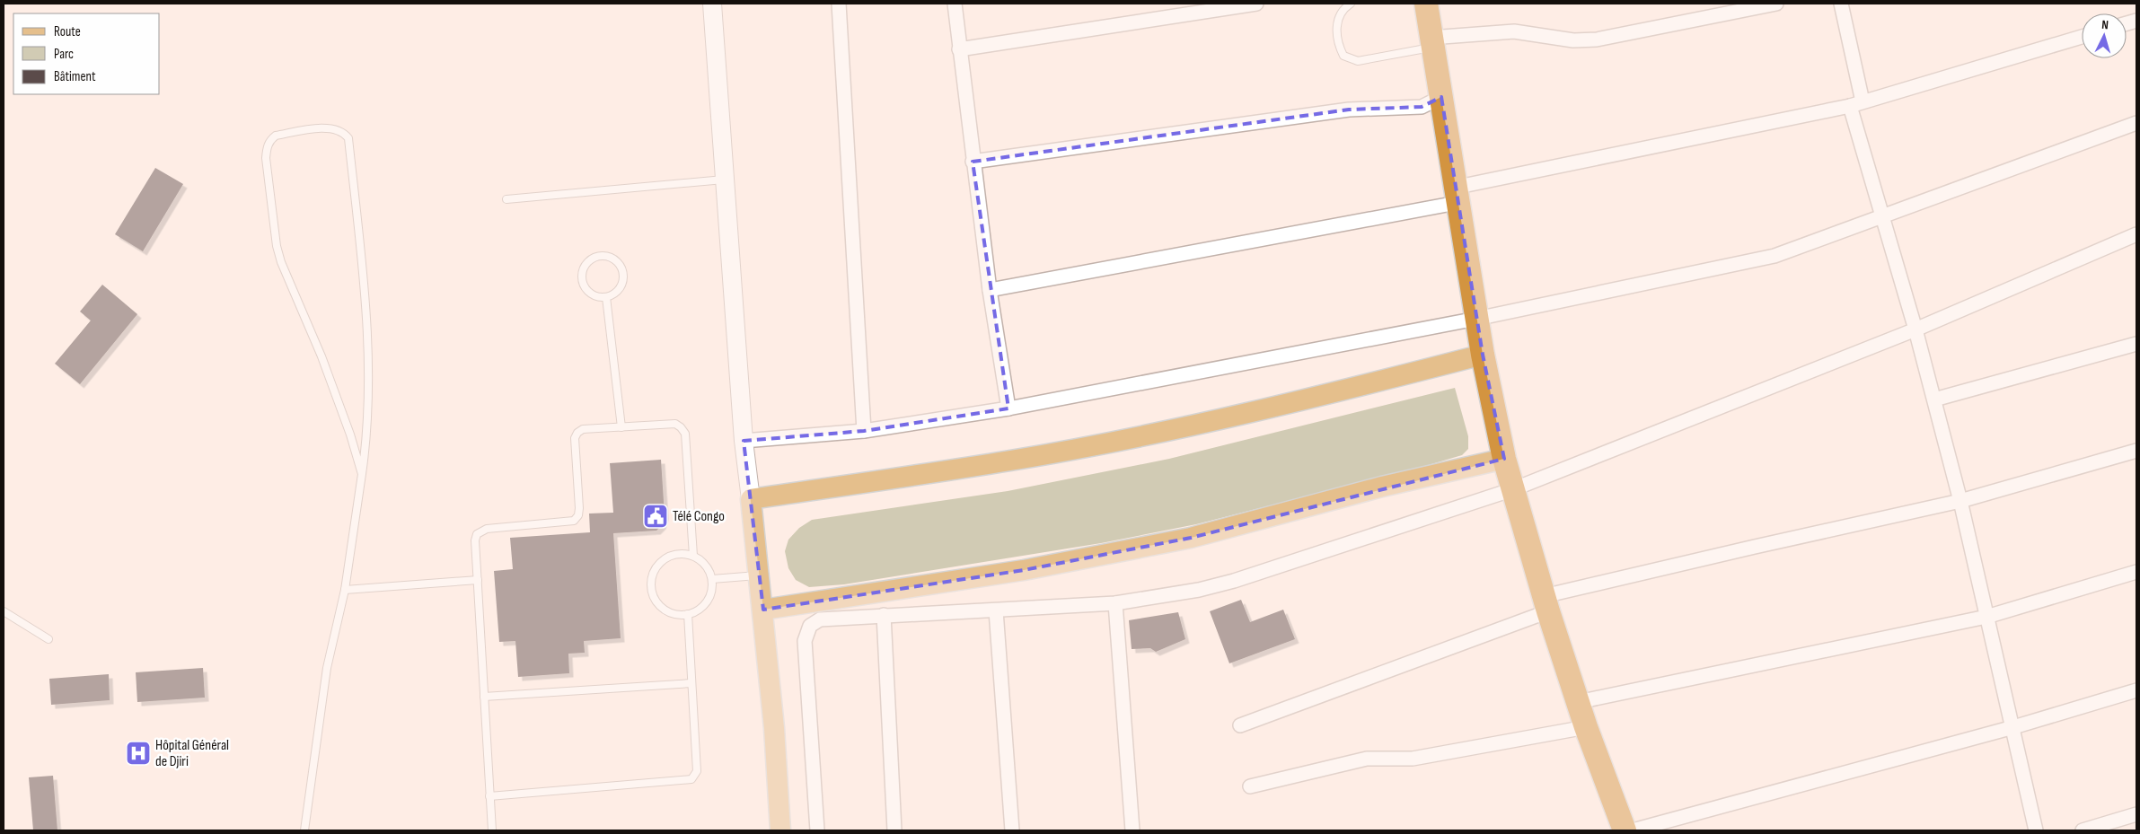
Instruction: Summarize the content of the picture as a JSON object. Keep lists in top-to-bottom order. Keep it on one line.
{"places":{"public building":["Télé Congo"],"hospital":["Hôpital Général de Djiri"]},"legend":["Route","Parc","Bâtiment"],"north":"top"}
